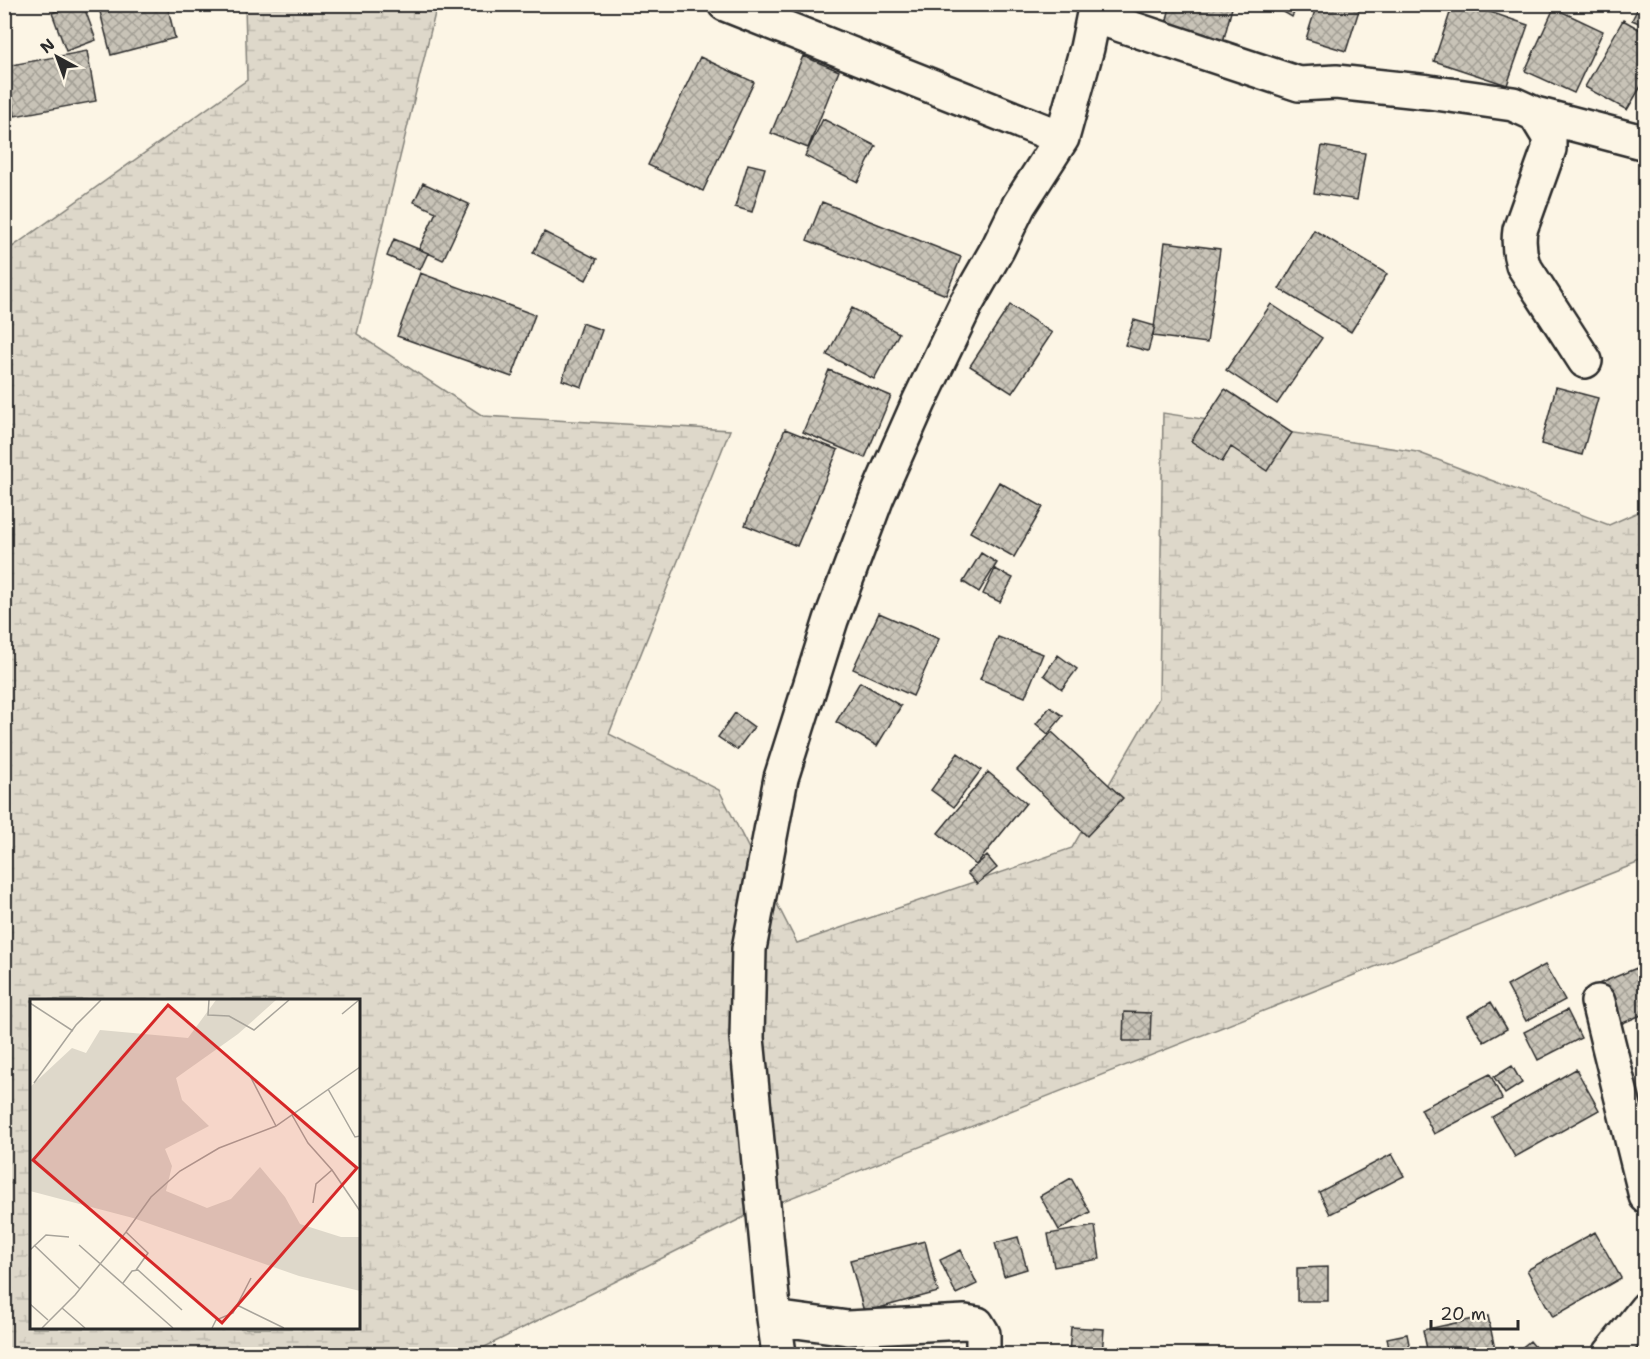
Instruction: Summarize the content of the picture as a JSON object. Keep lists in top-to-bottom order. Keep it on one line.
{"scale_bar":"20 m","north":"top left"}
